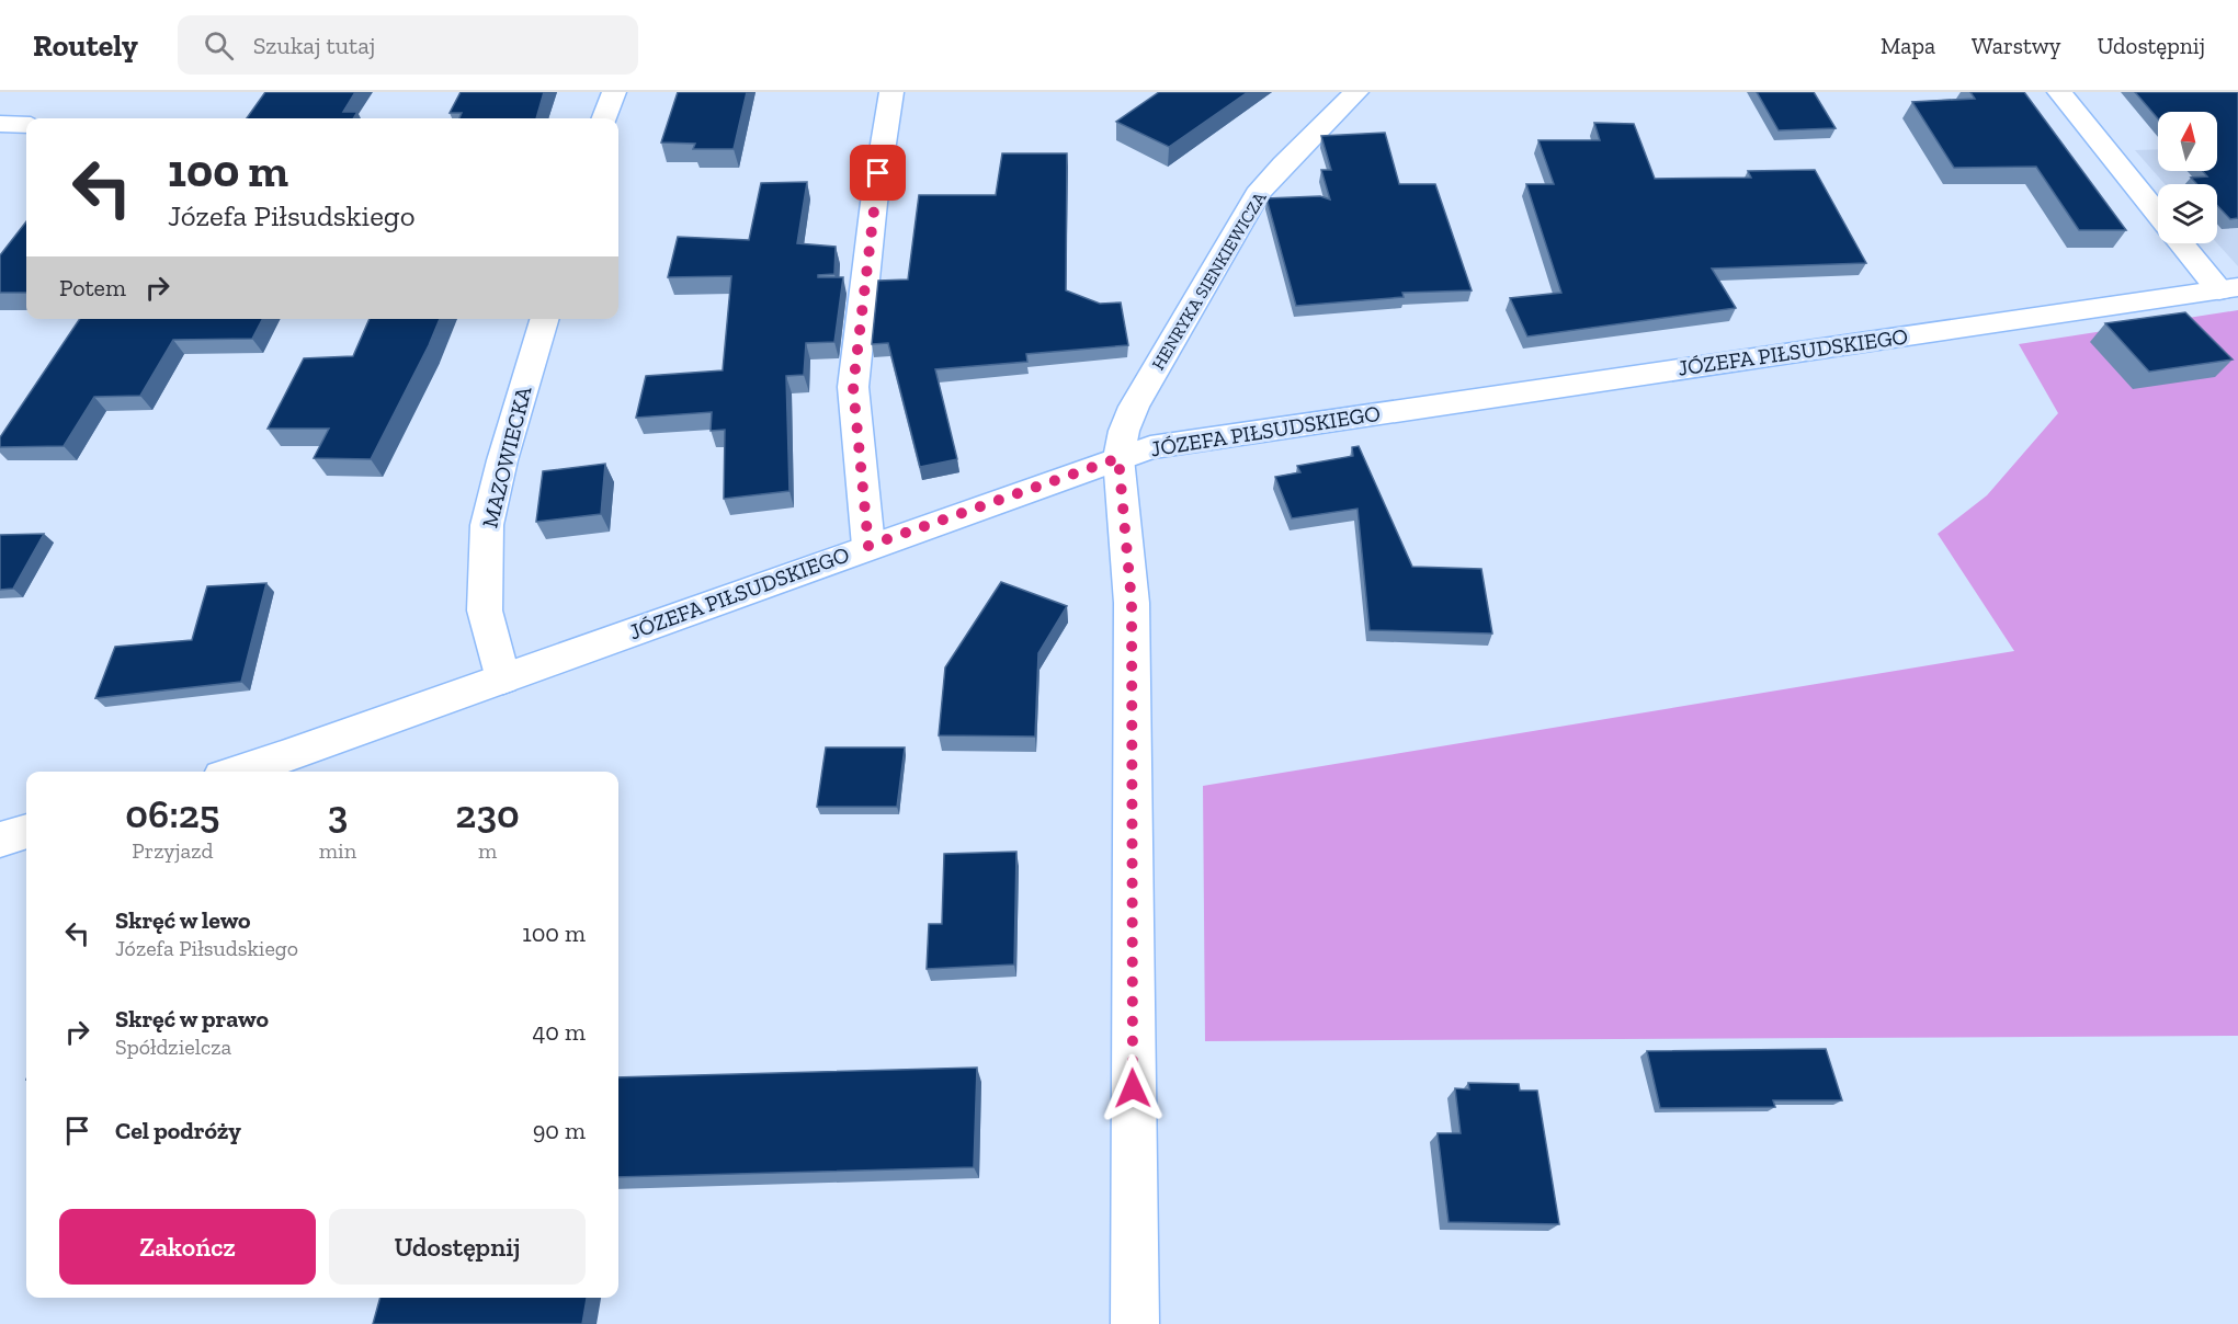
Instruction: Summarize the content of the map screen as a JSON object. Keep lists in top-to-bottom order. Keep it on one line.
{"streets":{"street":["HENRYKA SIENKIEWICZA","JÓZEFA PIŁSUDSKIEGO","MAZOWIECKA"]},"crossings":[["HENRYKA SIENKIEWICZA","JÓZEFA PIŁSUDSKIEGO"],["JÓZEFA PIŁSUDSKIEGO","MAZOWIECKA"]],"north":"top","page":{"header":"Routely","search":"Szukaj tutaj","nav":["Mapa","Warstwy","Udostępnij"],"turn":["100 m","Józefa Piłsudskiego"],"then":"Potem","eta":["06:25","Przyjazd","3","min","230","m"],"list":[{"name":"Skręć w lewo","note":"Józefa Piłsudskiego","value":"100 m"},{"name":"Skręć w prawo","note":"Spółdzielcza","value":"40 m"},{"name":"Cel podróży","value":"90 m"}],"buttons":["Zakończ","Udostępnij"]}}
